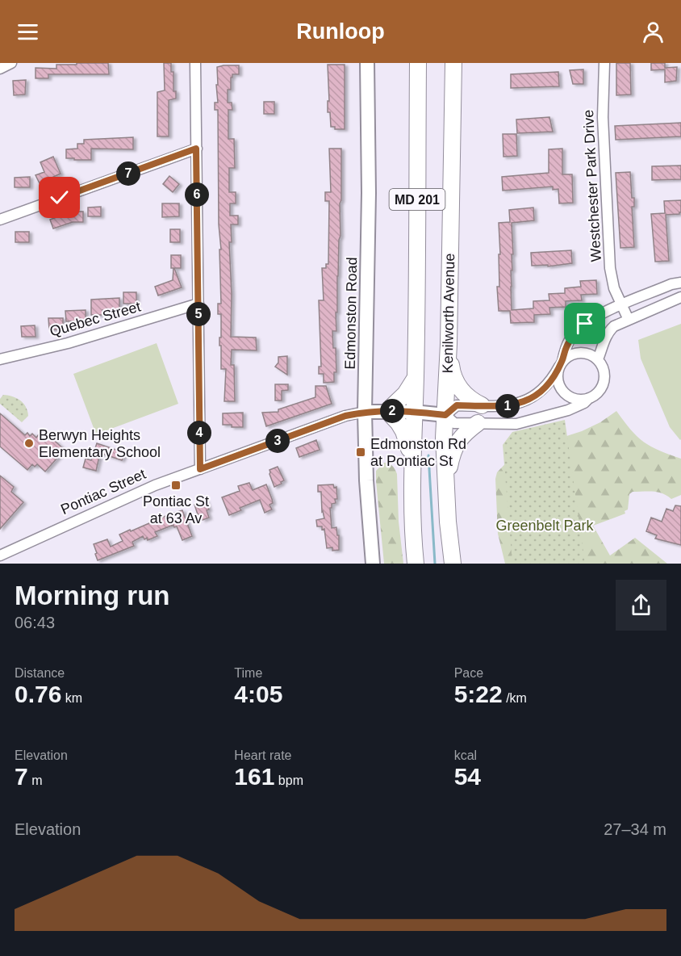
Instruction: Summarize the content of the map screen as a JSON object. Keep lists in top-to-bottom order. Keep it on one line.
{"streets":{"main road":["MD 201","Kenilworth Avenue"],"street":["Westchester Park Drive","Edmonston Road","Quebec Street","Pontiac Street"]},"crossings":[["MD 201","Pontiac Street"],["Edmonston Road","Pontiac Street"],["Kenilworth Avenue","Pontiac Street"]],"parks":["Greenbelt Park"],"places":{"other":["Berwyn Heights Elementary School"],"transit":["Edmonston Rd at Pontiac St","Pontiac St at 63 Av"]},"page":{"header":"Runloop","pins":["7","6","5","1","2","4","3"],"heading":["Morning run","06:43"],"stats":[["Distance","0.76 km"],["Time","4:05"],["Pace","5:22 /km"],["Elevation","7 m"],["Heart rate","161 bpm"],["kcal","54"]],"chart":["Elevation","27–34 m"]}}
